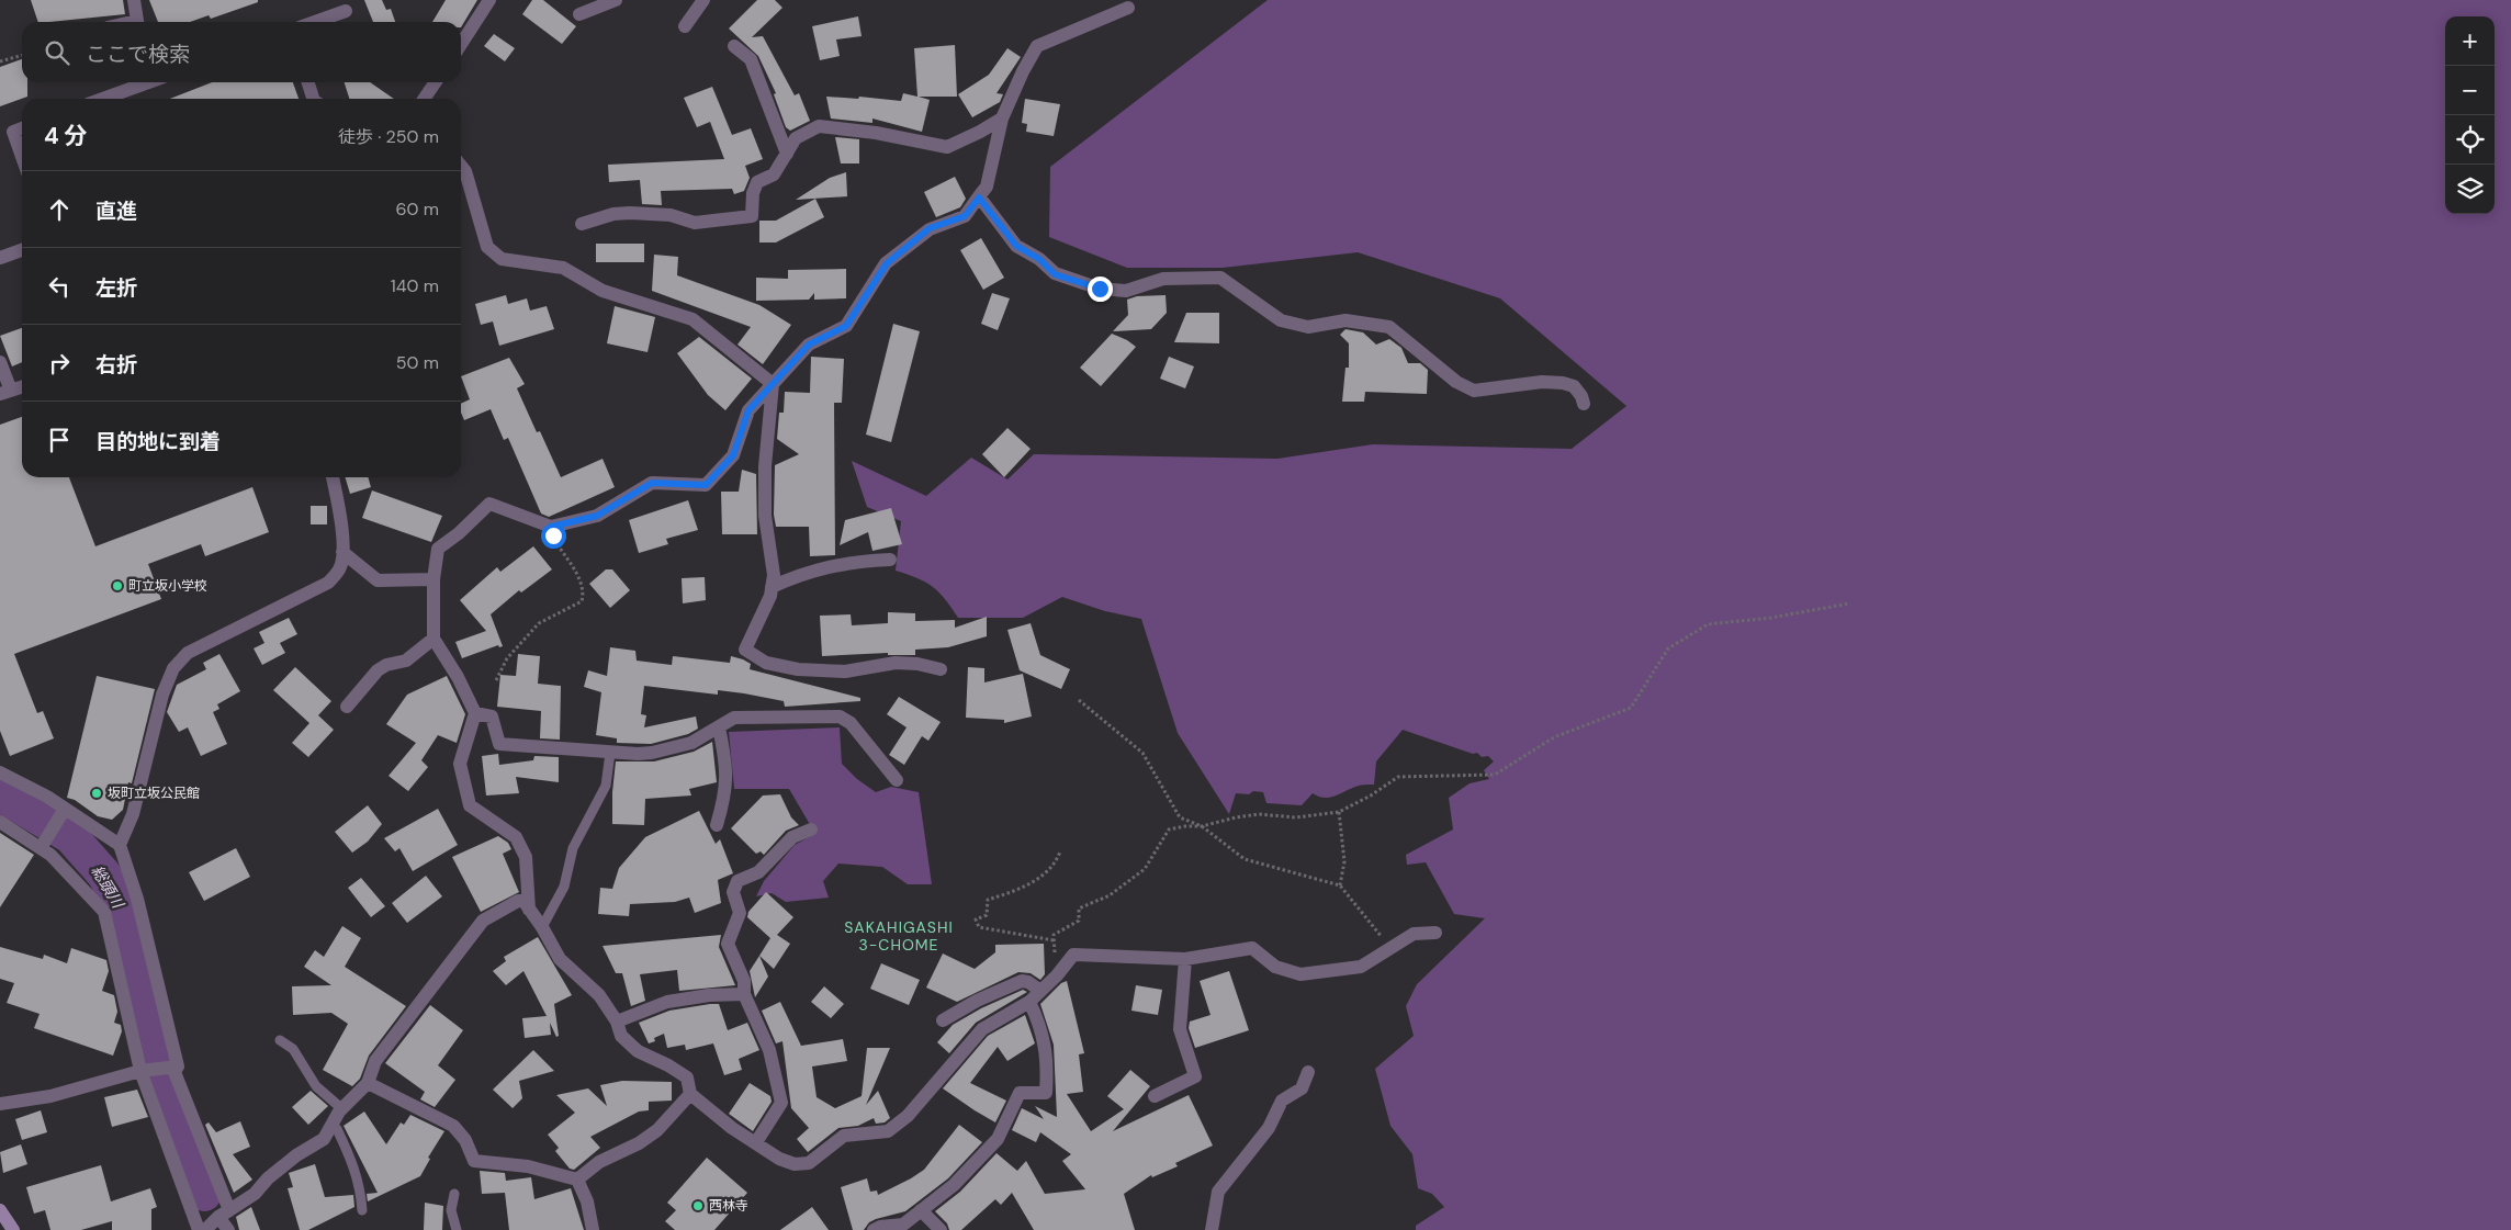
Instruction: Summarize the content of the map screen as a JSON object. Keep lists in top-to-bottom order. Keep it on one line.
{"districts":["SAKAHIGASHI 3-CHOME"],"water":["総頭川"],"places":["町立坂小学校","坂町立坂公民館","西林寺"],"page":{"map_buttons":["+","−"],"search":"ここで検索","heading":["4 分","徒歩 · 250 m"],"list":[["直進","60 m"],["左折","140 m"],["右折","50 m"],"目的地に到着"]}}
